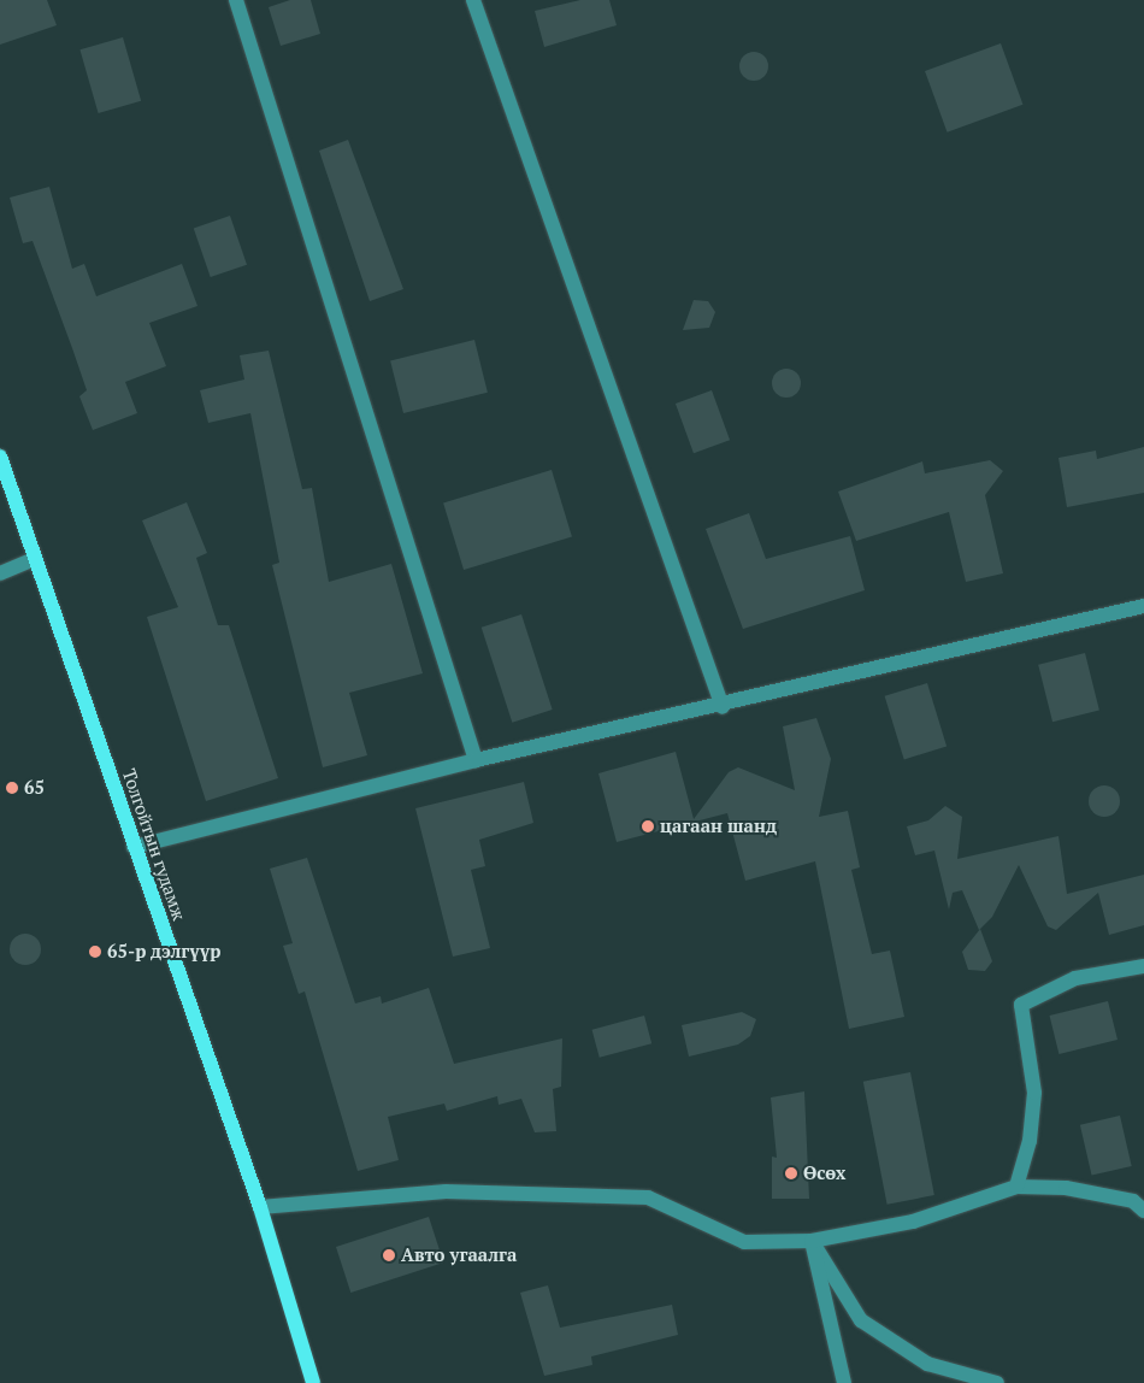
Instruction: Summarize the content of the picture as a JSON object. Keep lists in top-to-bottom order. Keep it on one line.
{"streets":{"main road":["Толгойтын гудамж"]},"places":["65","цагаан шанд","65-р дэлгүүр","Өсөх","Авто угаалга"]}
